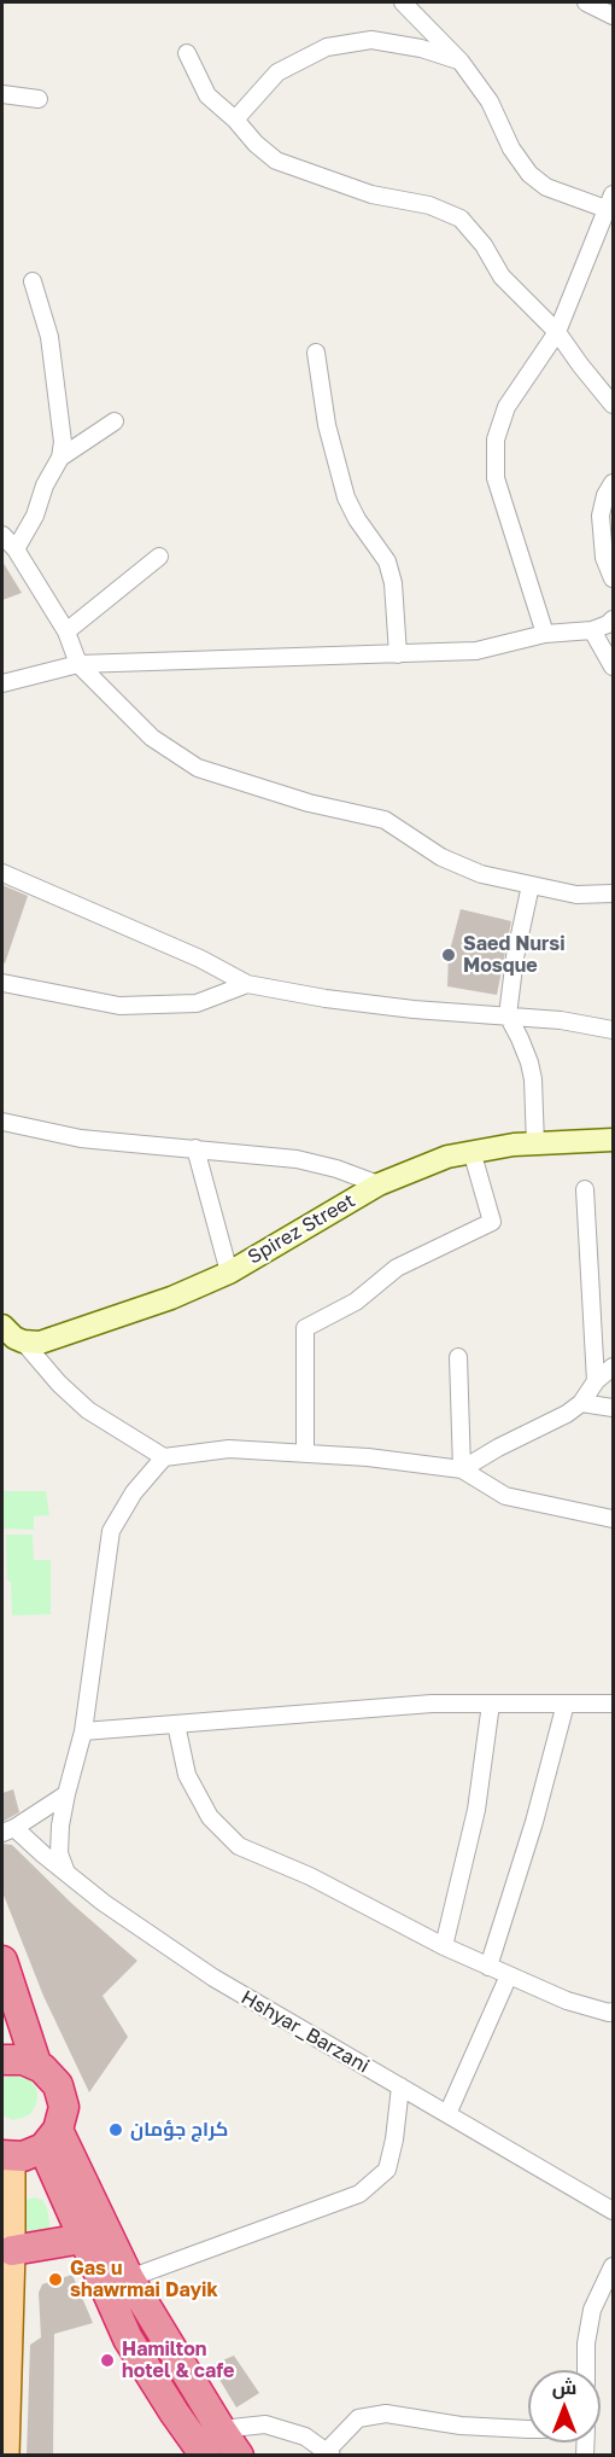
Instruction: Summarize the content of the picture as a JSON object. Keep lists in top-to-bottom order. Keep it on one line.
{"streets":{"main road":["Spirez Street"],"street":["Hshyar_Barzani"]},"places":["Saed Nursi Mosque","كراج جؤمان","Gas u shawrmai Dayik","Hamilton hotel & cafe"],"north":"top"}
